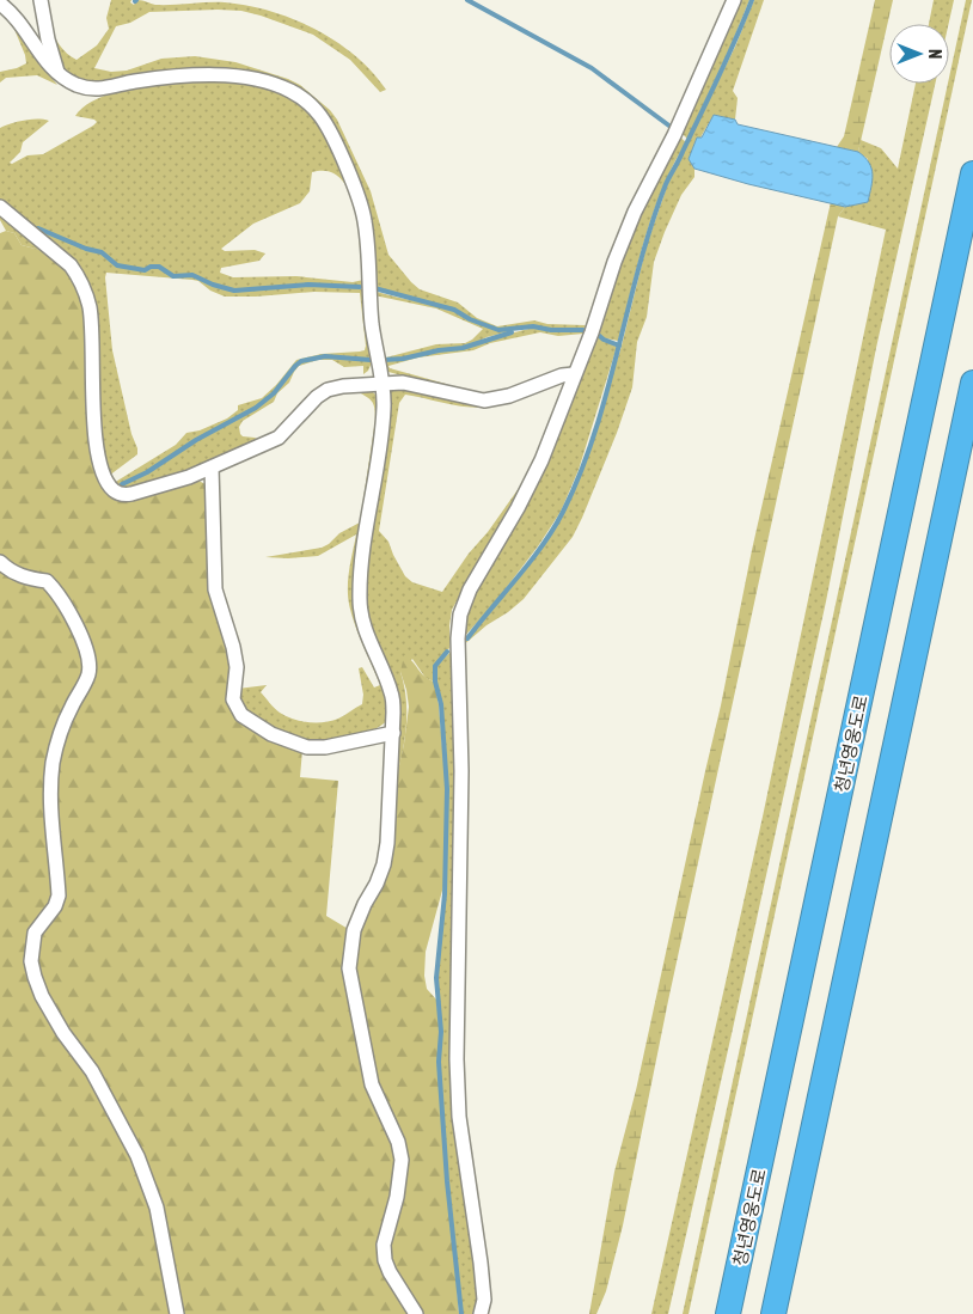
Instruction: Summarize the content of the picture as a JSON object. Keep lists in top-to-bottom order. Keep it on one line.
{"streets":{"highway":["청년영웅도로"]},"north":"right"}
